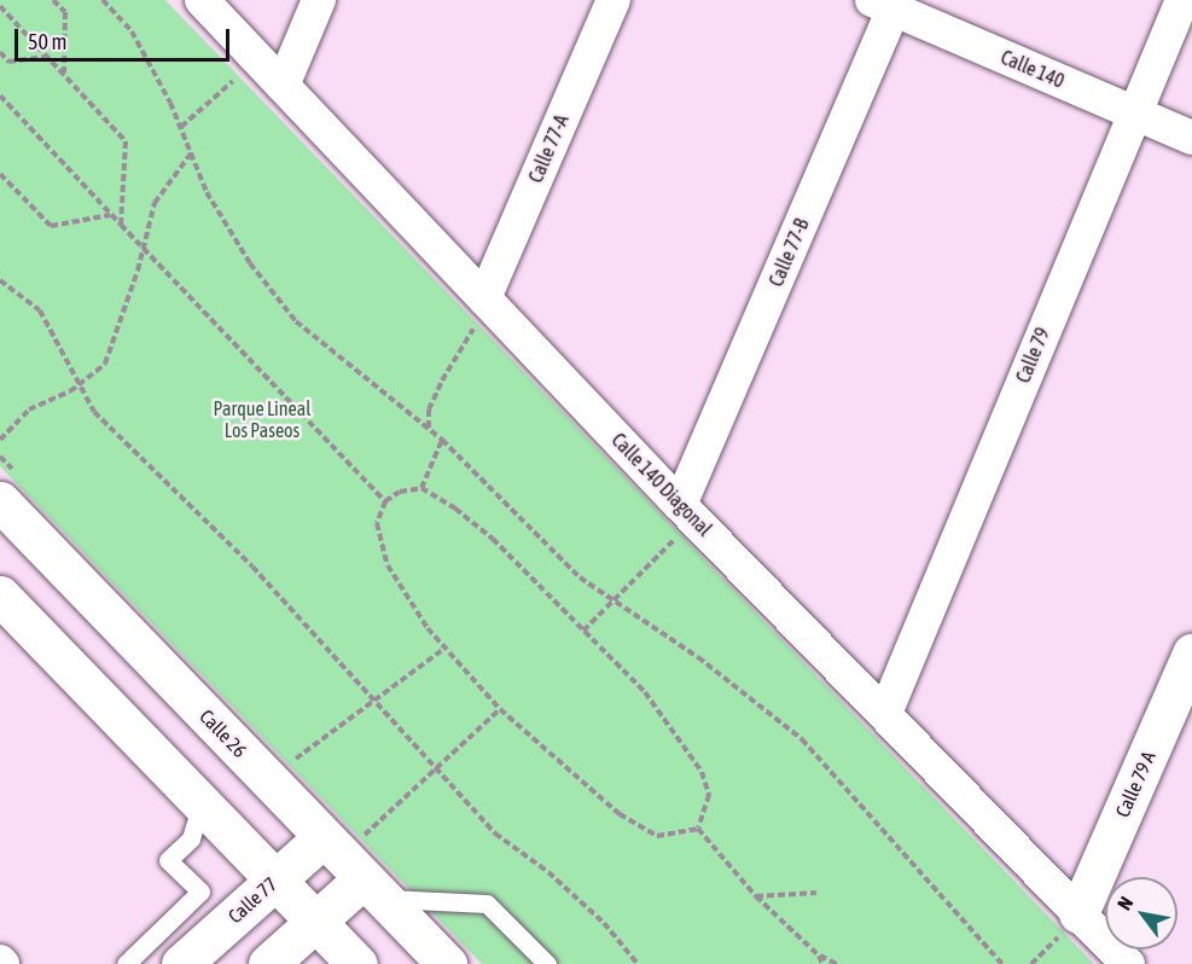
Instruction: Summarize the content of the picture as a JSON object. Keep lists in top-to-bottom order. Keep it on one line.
{"streets":{"main road":["Calle 26","Calle 79 A","Calle 77"],"street":["Calle 140","Calle 77-A","Calle 77-B","Calle 79","Calle 140 Diagonal"]},"crossings":[["Calle 140","Calle 77-B"],["Calle 140","Calle 79"],["Calle 77-A","Calle 140 Diagonal"],["Calle 77-B","Calle 140 Diagonal"],["Calle 79","Calle 140 Diagonal"],["Calle 140 Diagonal","Calle 79 A"],["Calle 26","Calle 77"]],"parks":["Parque Lineal Los Paseos"],"scale_bar":"50 m","north":"top left"}
